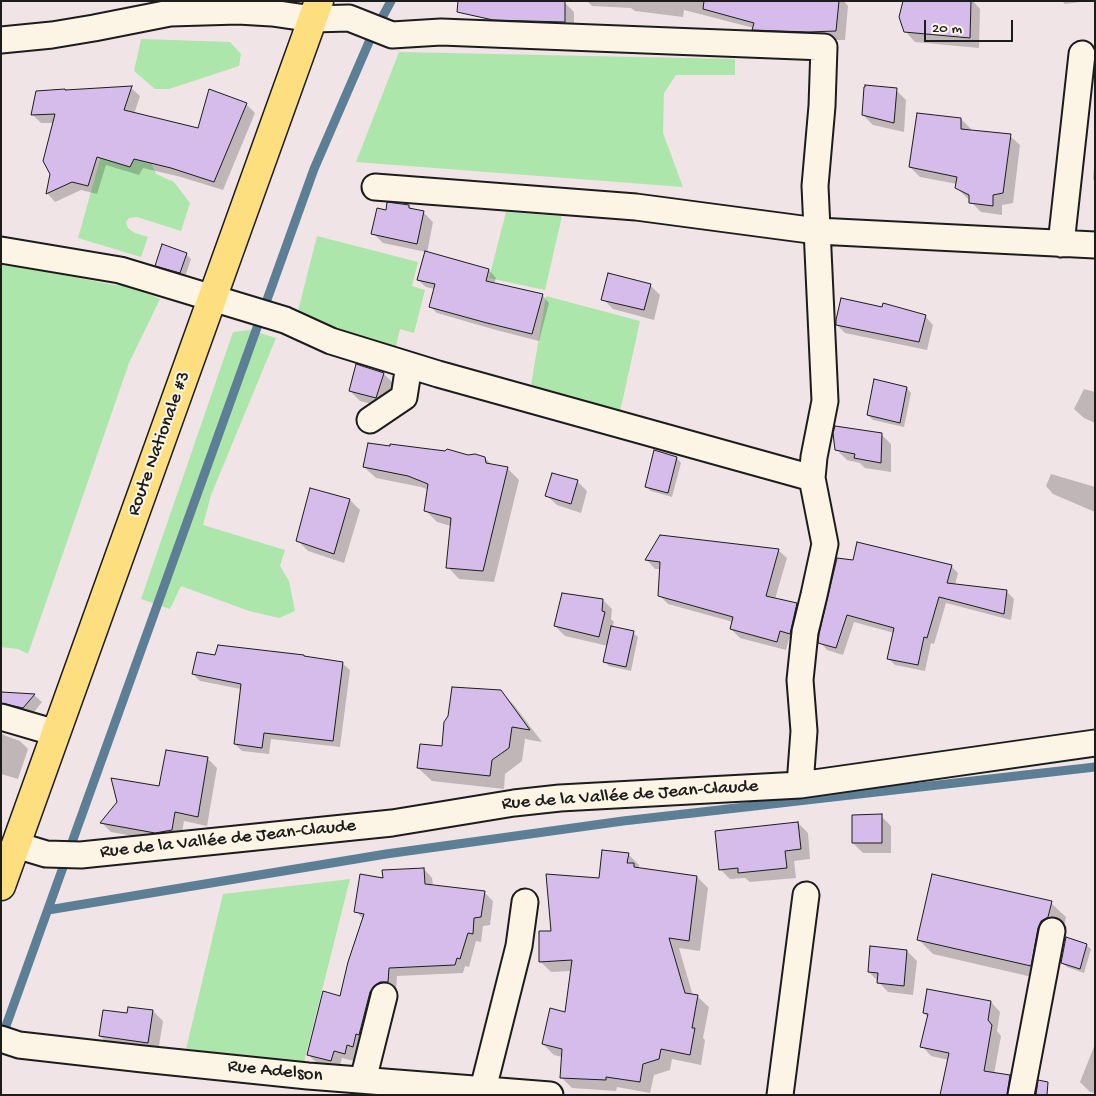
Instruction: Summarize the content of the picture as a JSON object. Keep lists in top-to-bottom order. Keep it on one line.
{"streets":{"main road":["Route Nationale #3"],"street":["Rue de la Vallée de Jean-Claude","Rue Adelson"]},"crossings":[["Route Nationale #3","Rue de la Vallée de Jean-Claude"]],"scale_bar":"20 m"}
